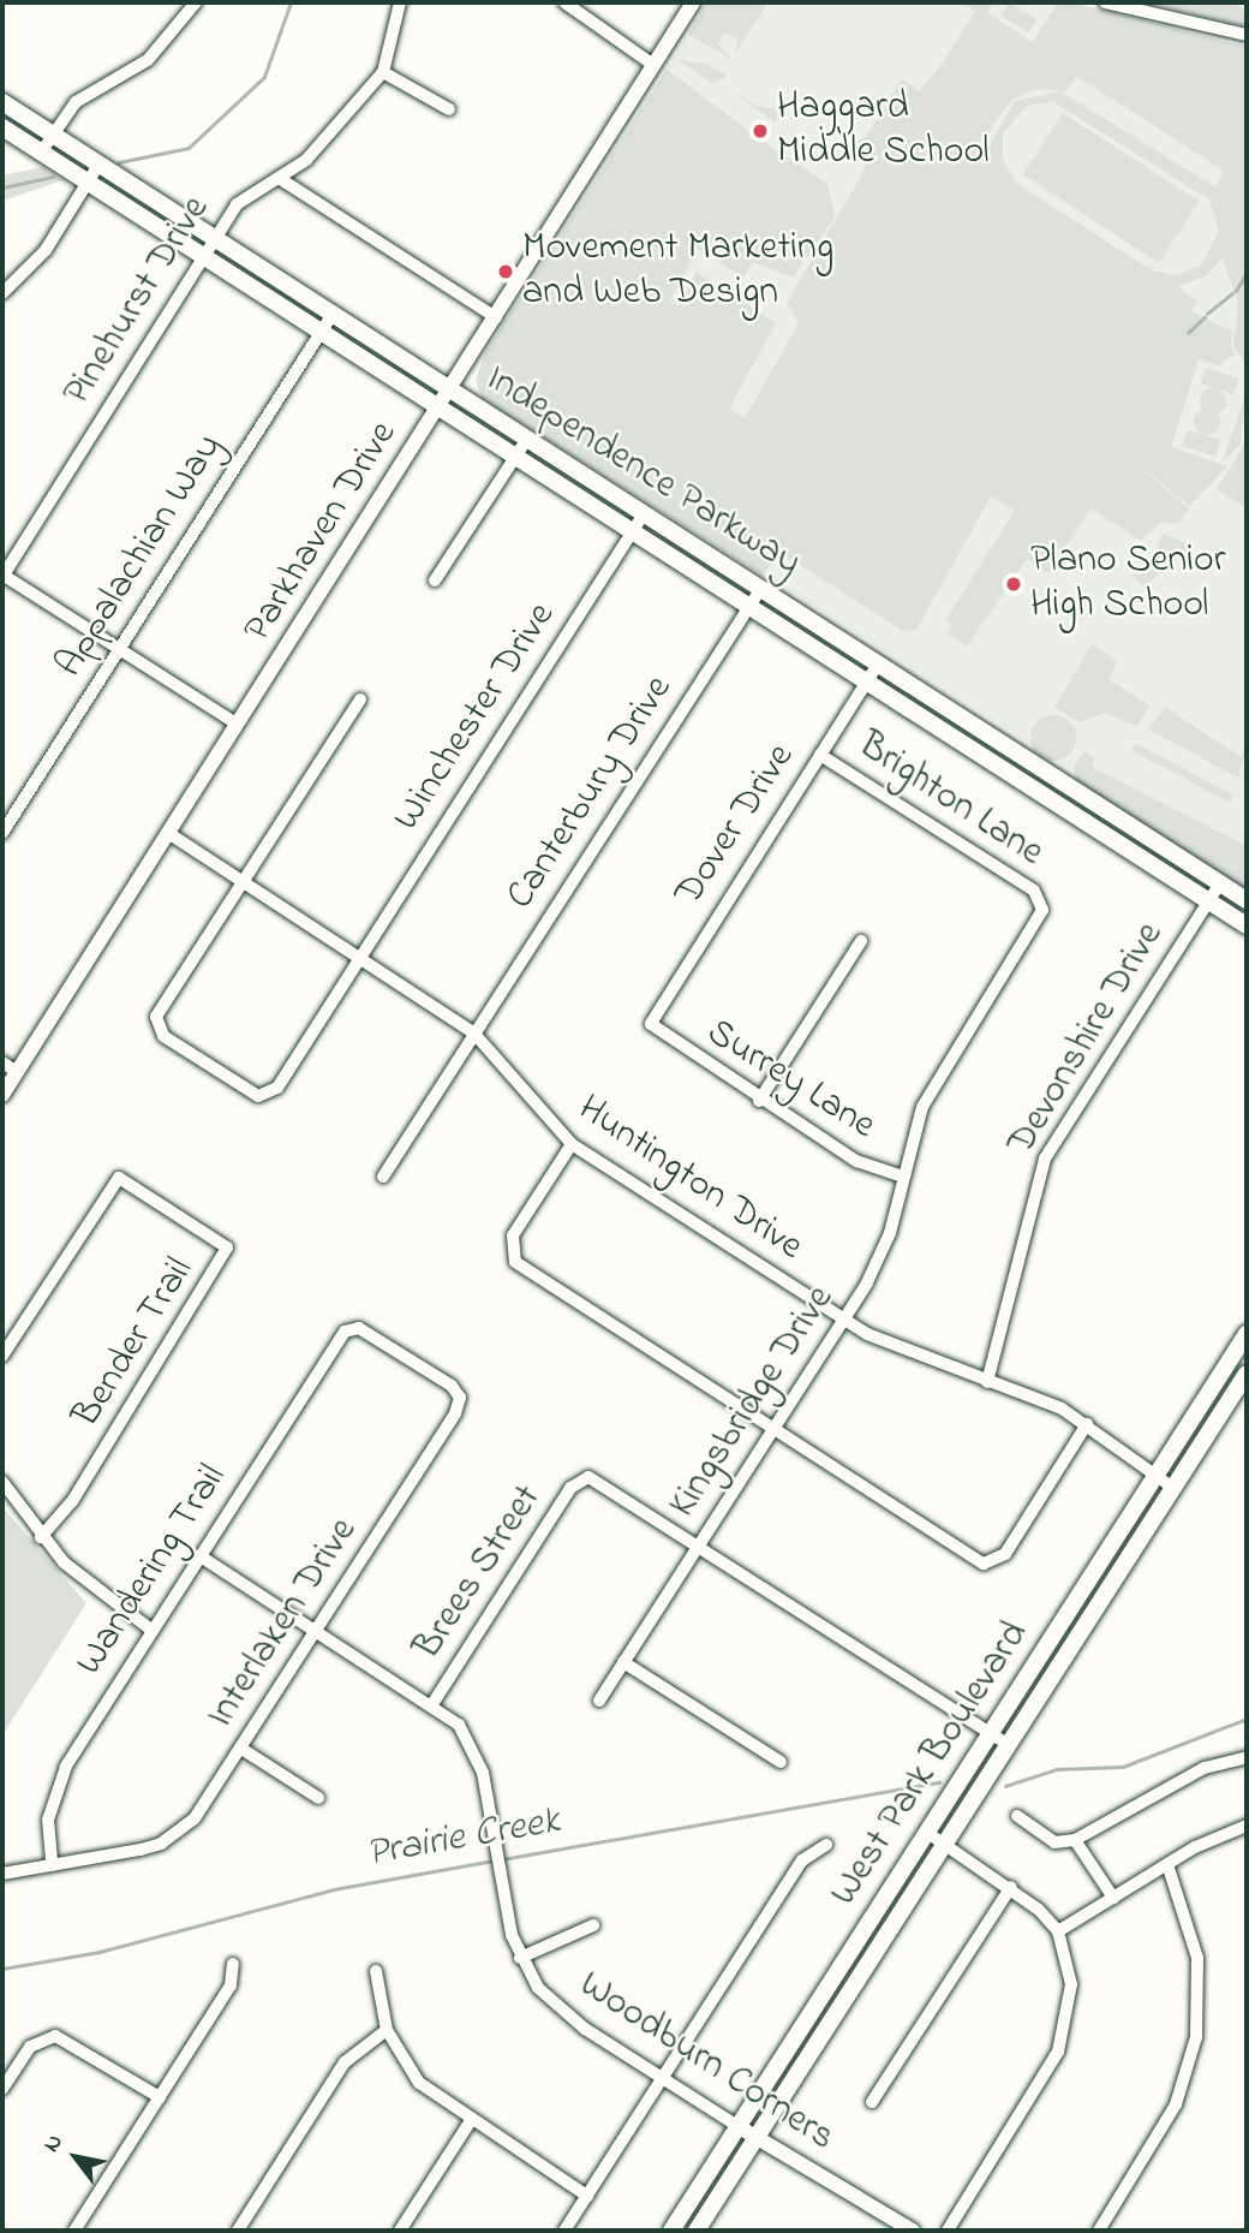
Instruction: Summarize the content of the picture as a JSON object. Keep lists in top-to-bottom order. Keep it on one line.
{"streets":{"main road":["Independence Parkway","West Park Boulevard"],"street":["Pinehurst Drive","Parkhaven Drive","Appalachian Way","Winchester Drive","Canterbury Drive","Brighton Lane","Dover Drive","Devonshire Drive","Surrey Lane","Huntington Drive","Bender Trail","Kingsbridge Drive","Wandering Trail","Brees Street","Interlaken Drive","Woodburn Corners"]},"crossings":[["Pinehurst Drive","Independence Parkway"],["Independence Parkway","Parkhaven Drive"],["Independence Parkway","Appalachian Way"],["Independence Parkway","Winchester Drive"],["Independence Parkway","Canterbury Drive"],["Independence Parkway","Dover Drive"],["Independence Parkway","Devonshire Drive"],["Parkhaven Drive","Huntington Drive"],["Winchester Drive","Huntington Drive"],["Canterbury Drive","Huntington Drive"],["Brighton Lane","Dover Drive"],["Brighton Lane","Kingsbridge Drive"],["Dover Drive","Surrey Lane"],["Devonshire Drive","Huntington Drive"],["Surrey Lane","Kingsbridge Drive"],["Huntington Drive","Kingsbridge Drive"],["Huntington Drive","West Park Boulevard"],["Kingsbridge Drive","Brees Street"],["Wandering Trail","Interlaken Drive"],["Wandering Trail","Woodburn Corners"],["Brees Street","Woodburn Corners"],["Interlaken Drive","Woodburn Corners"],["West Park Boulevard","Woodburn Corners"]],"water":["Prairie Creek"],"places":["Haggard Middle School","Movement Marketing and Web Design","Plano Senior High School"],"north":"top left"}
